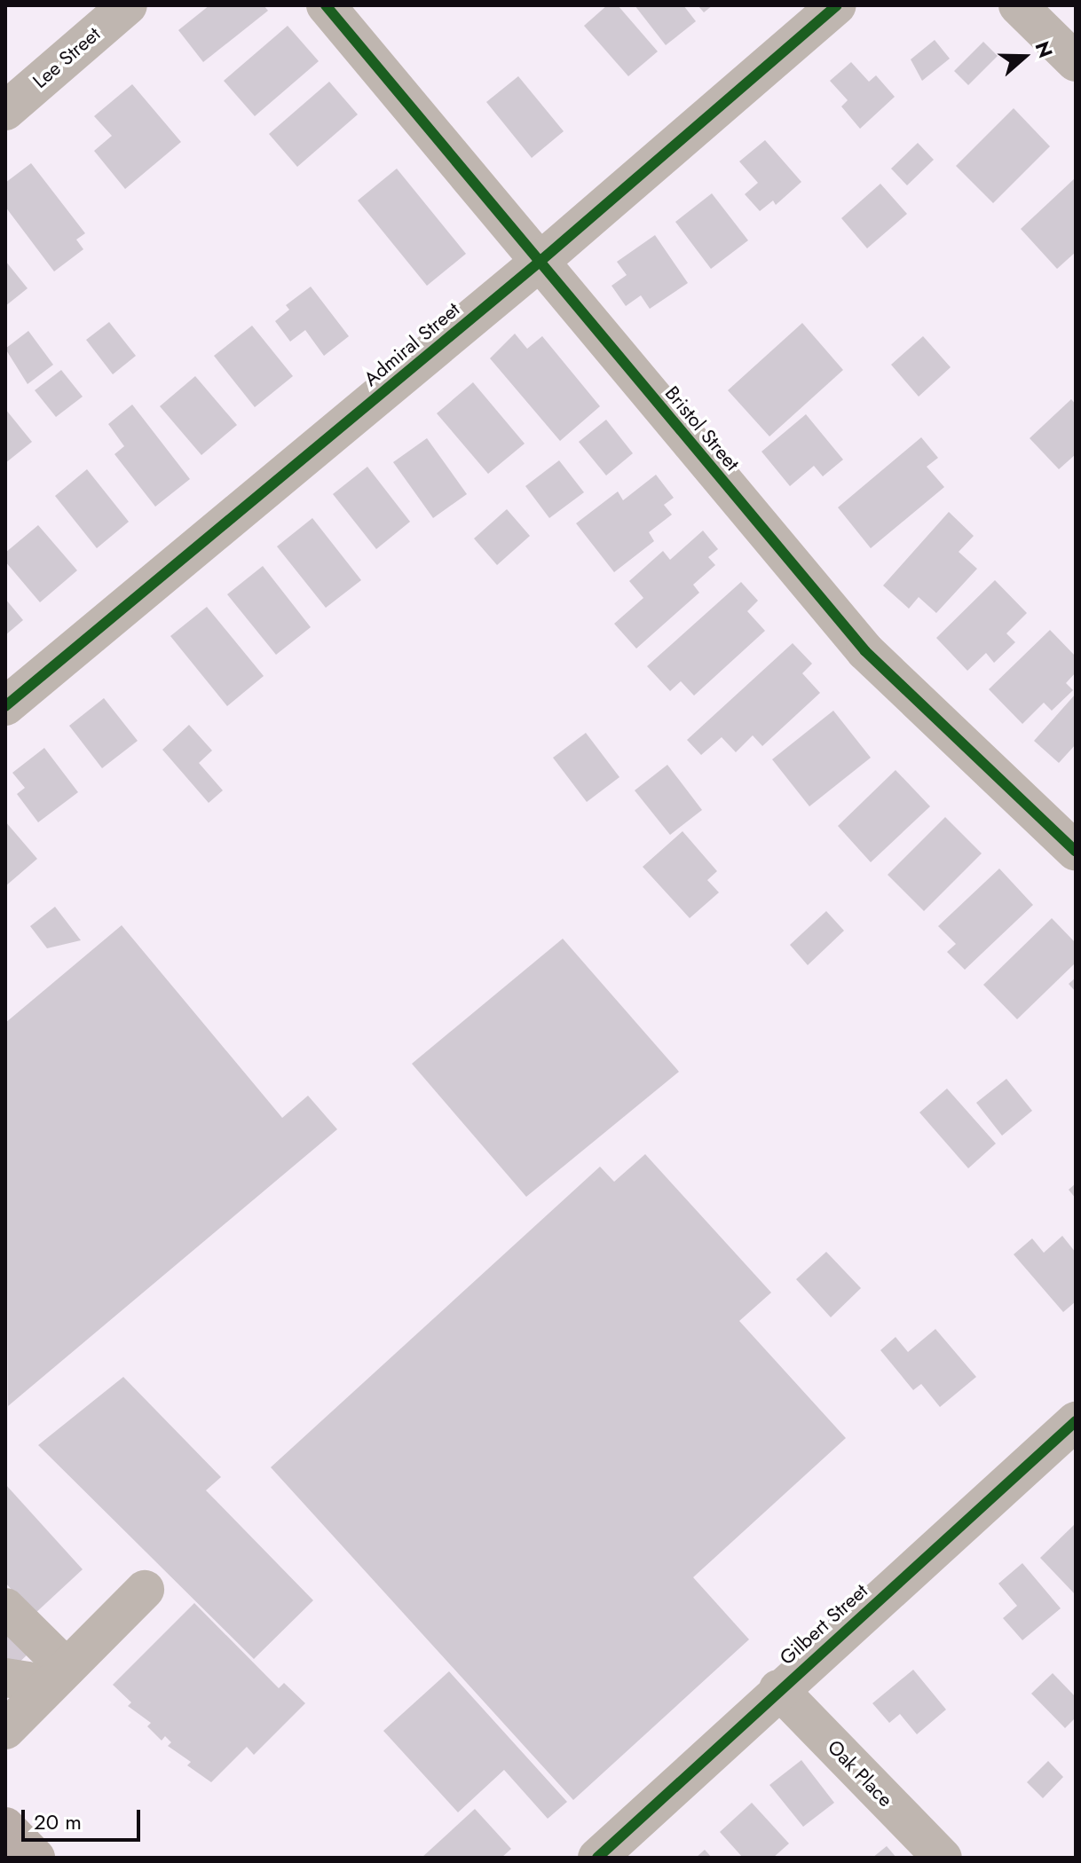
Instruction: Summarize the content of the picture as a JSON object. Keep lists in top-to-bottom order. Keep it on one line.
{"streets":{"street":["Lee Street","Admiral Street","Bristol Street","Gilbert Street","Oak Place"]},"crossings":[["Admiral Street","Bristol Street"],["Gilbert Street","Oak Place"]],"scale_bar":"20 m","north":"right"}
